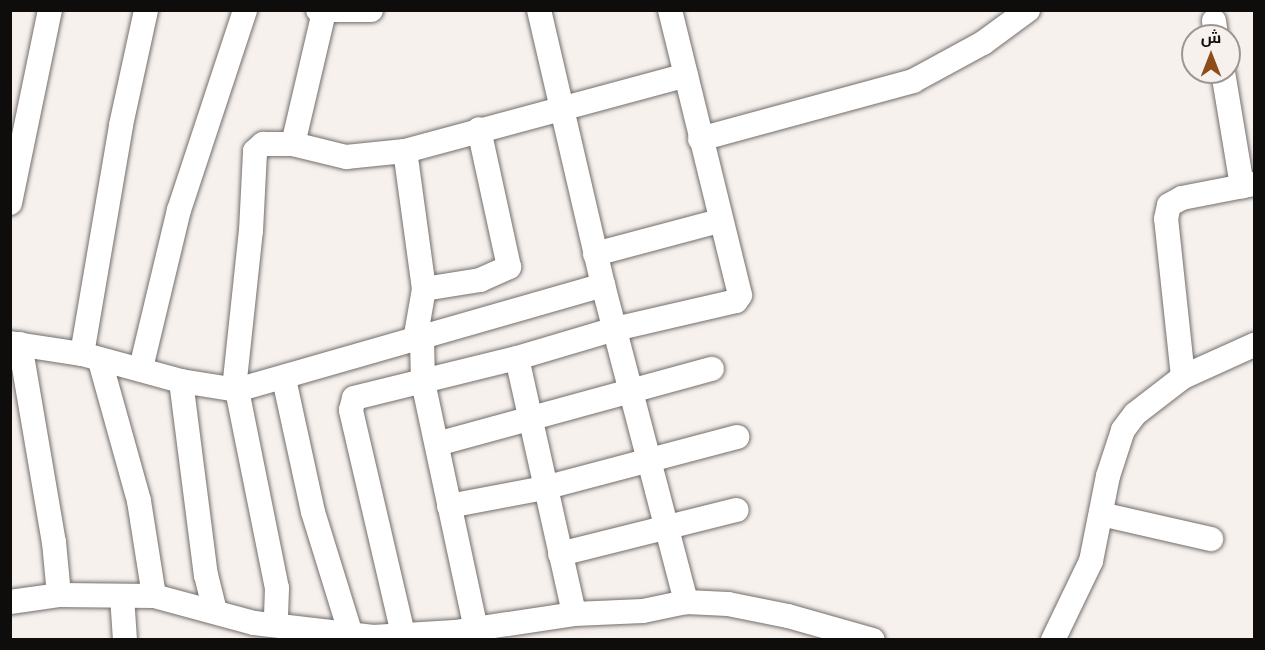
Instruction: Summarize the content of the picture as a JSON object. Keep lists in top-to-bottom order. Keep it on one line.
{"north":"top"}
